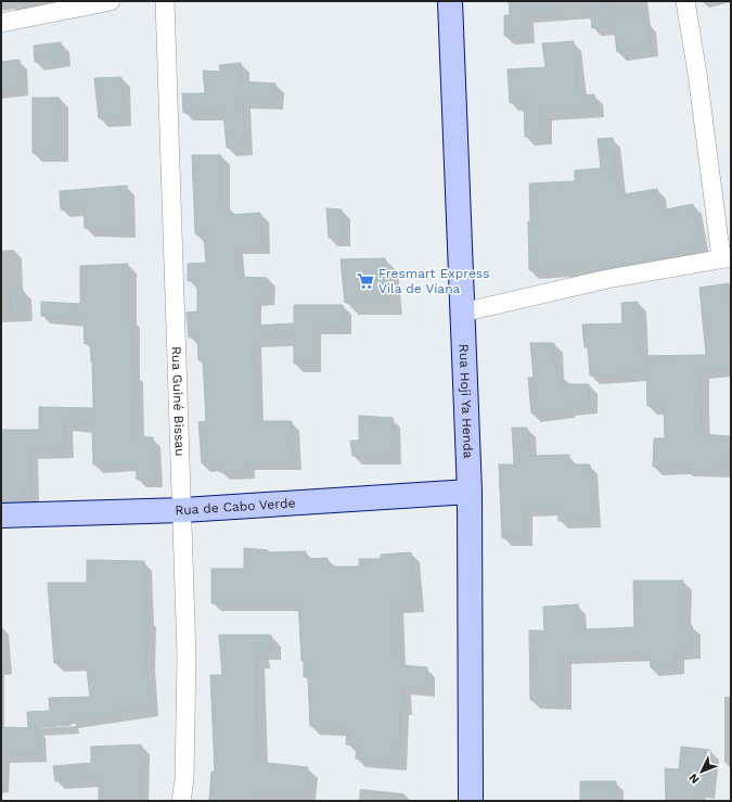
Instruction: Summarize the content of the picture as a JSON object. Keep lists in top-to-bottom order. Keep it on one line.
{"streets":{"main road":["Rua Hoji Ya Henda","Rua de Cabo Verde"],"street":["Rua Guiné Bissau"]},"crossings":[["Rua Hoji Ya Henda","Rua de Cabo Verde"],["Rua Guiné Bissau","Rua de Cabo Verde"]],"places":{"supermarket":["Fresmart Express Vila de Viana"]},"north":"bottom left"}
